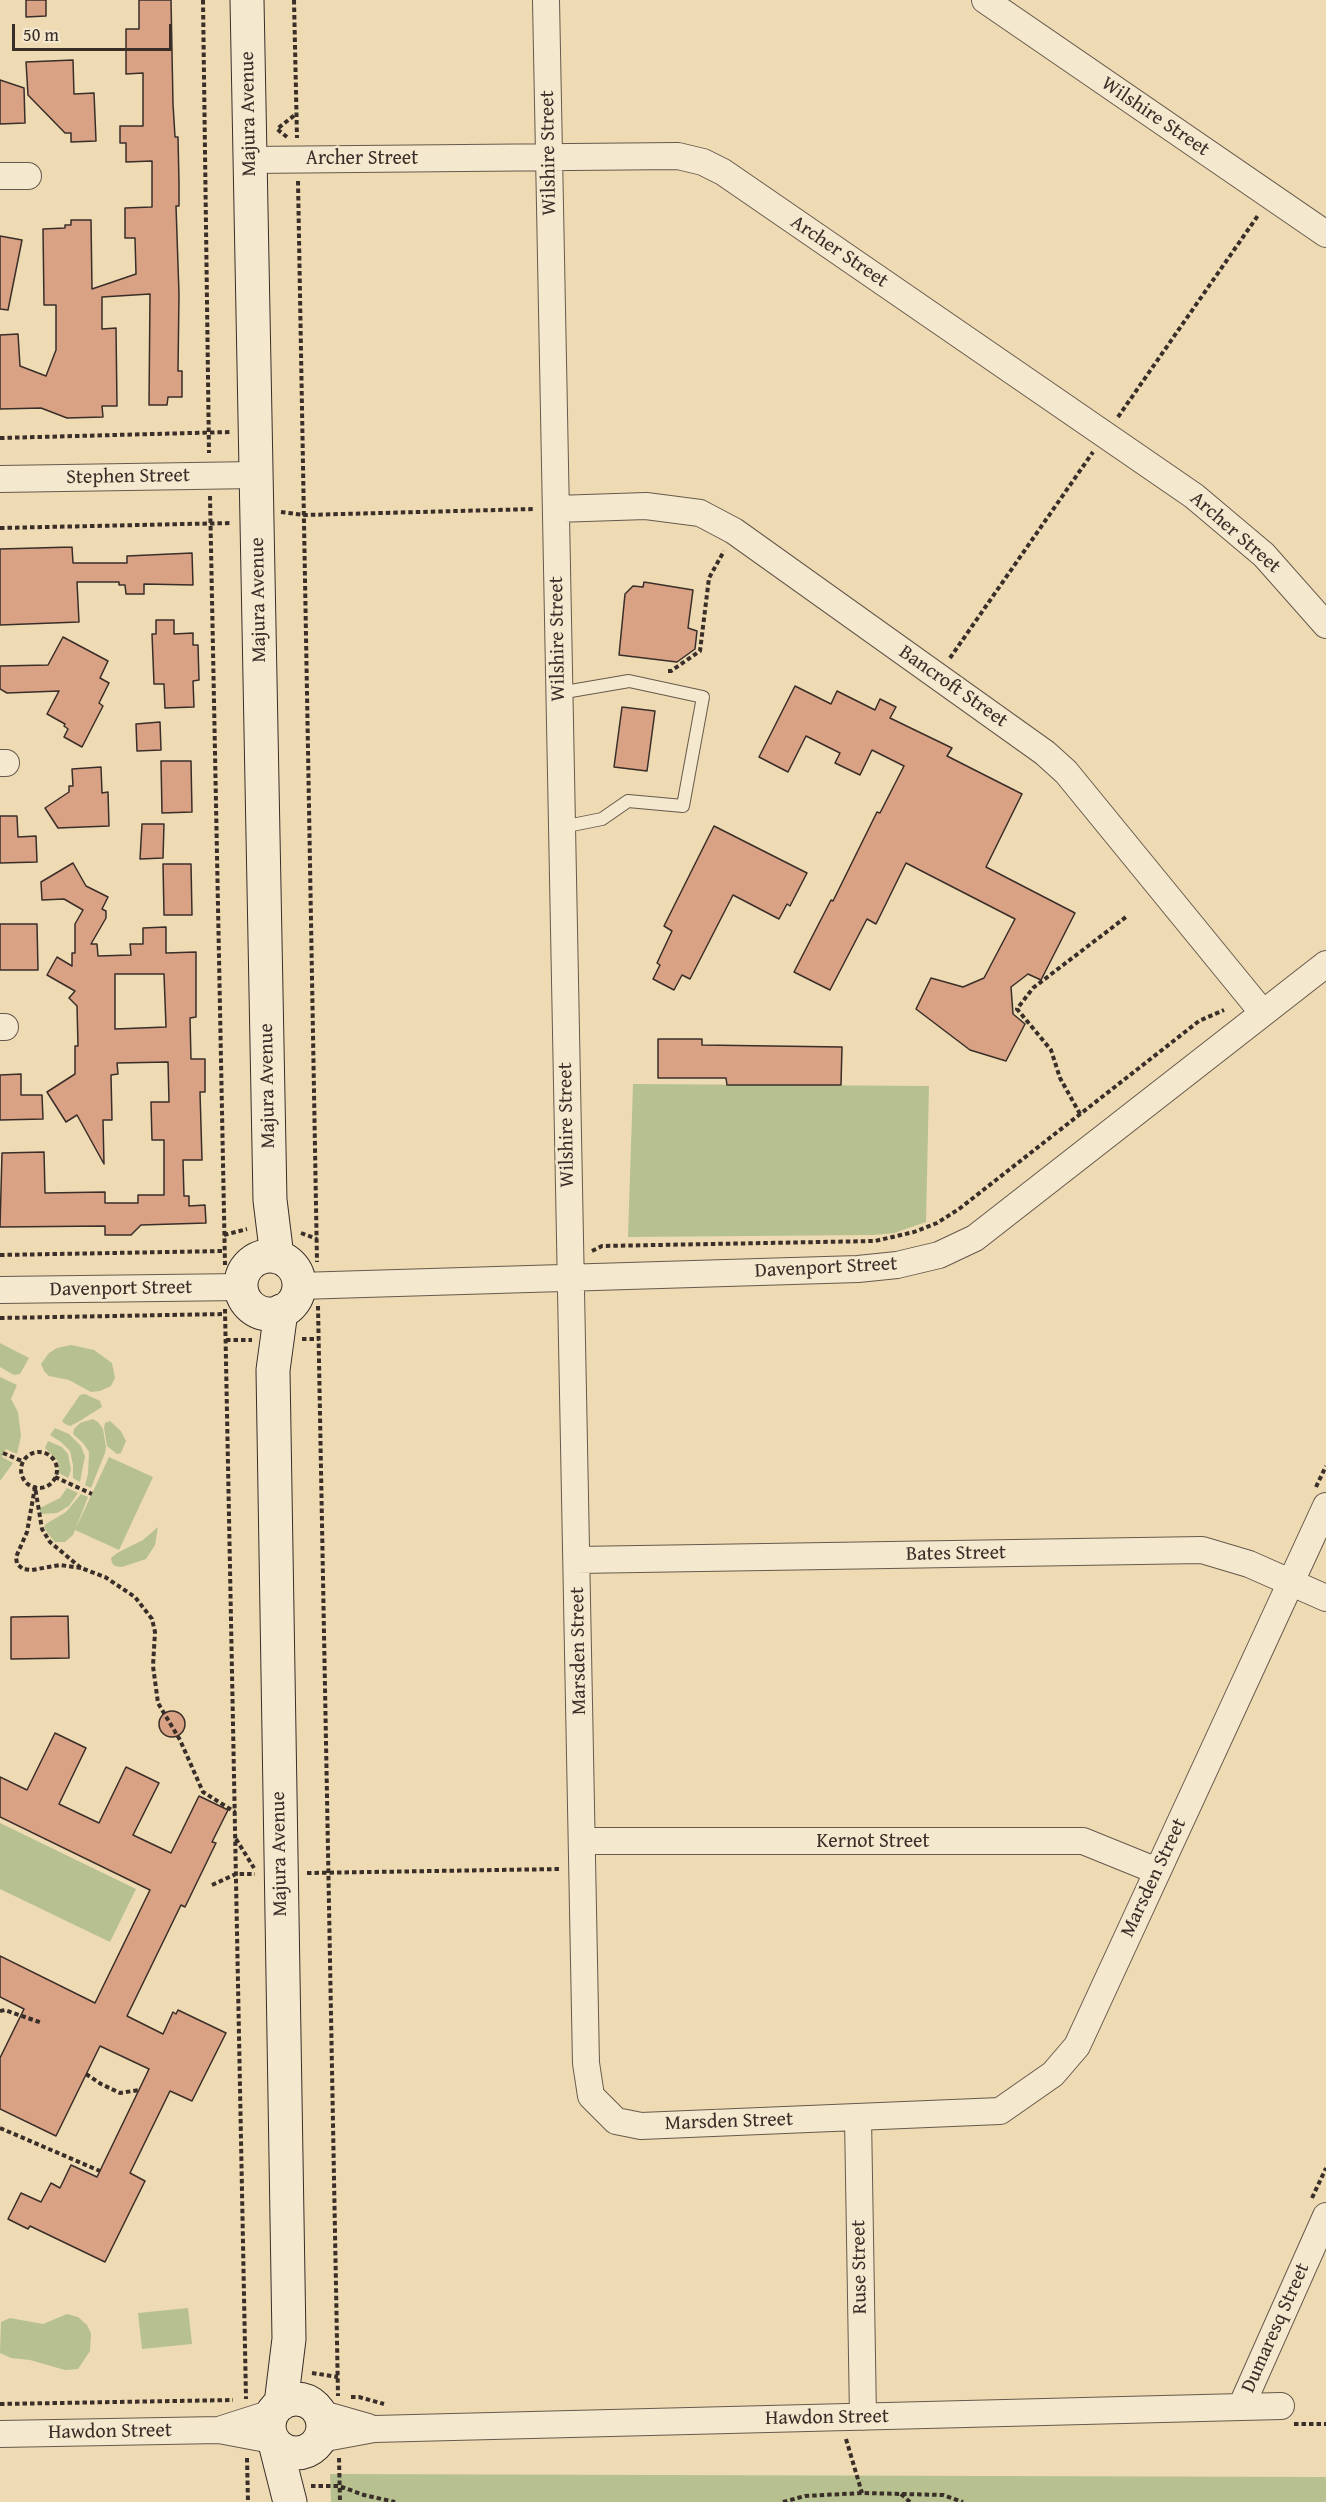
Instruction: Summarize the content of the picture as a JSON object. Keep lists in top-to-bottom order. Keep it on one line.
{"streets":{"main road":["Majura Avenue"],"street":["Wilshire Street","Archer Street","Stephen Street","Bancroft Street","Davenport Street","Bates Street","Marsden Street","Kernot Street","Ruse Street","Dumaresq Street","Hawdon Street"]},"crossings":[["Majura Avenue","Archer Street"],["Majura Avenue","Stephen Street"],["Majura Avenue","Davenport Street"],["Majura Avenue","Hawdon Street"],["Wilshire Street","Archer Street"],["Wilshire Street","Bancroft Street"],["Wilshire Street","Davenport Street"],["Wilshire Street","Marsden Street"],["Bancroft Street","Davenport Street"],["Davenport Street","Marsden Street"],["Bates Street","Marsden Street"],["Marsden Street","Kernot Street"],["Marsden Street","Ruse Street"],["Ruse Street","Hawdon Street"],["Dumaresq Street","Hawdon Street"]],"scale_bar":"50 m"}
